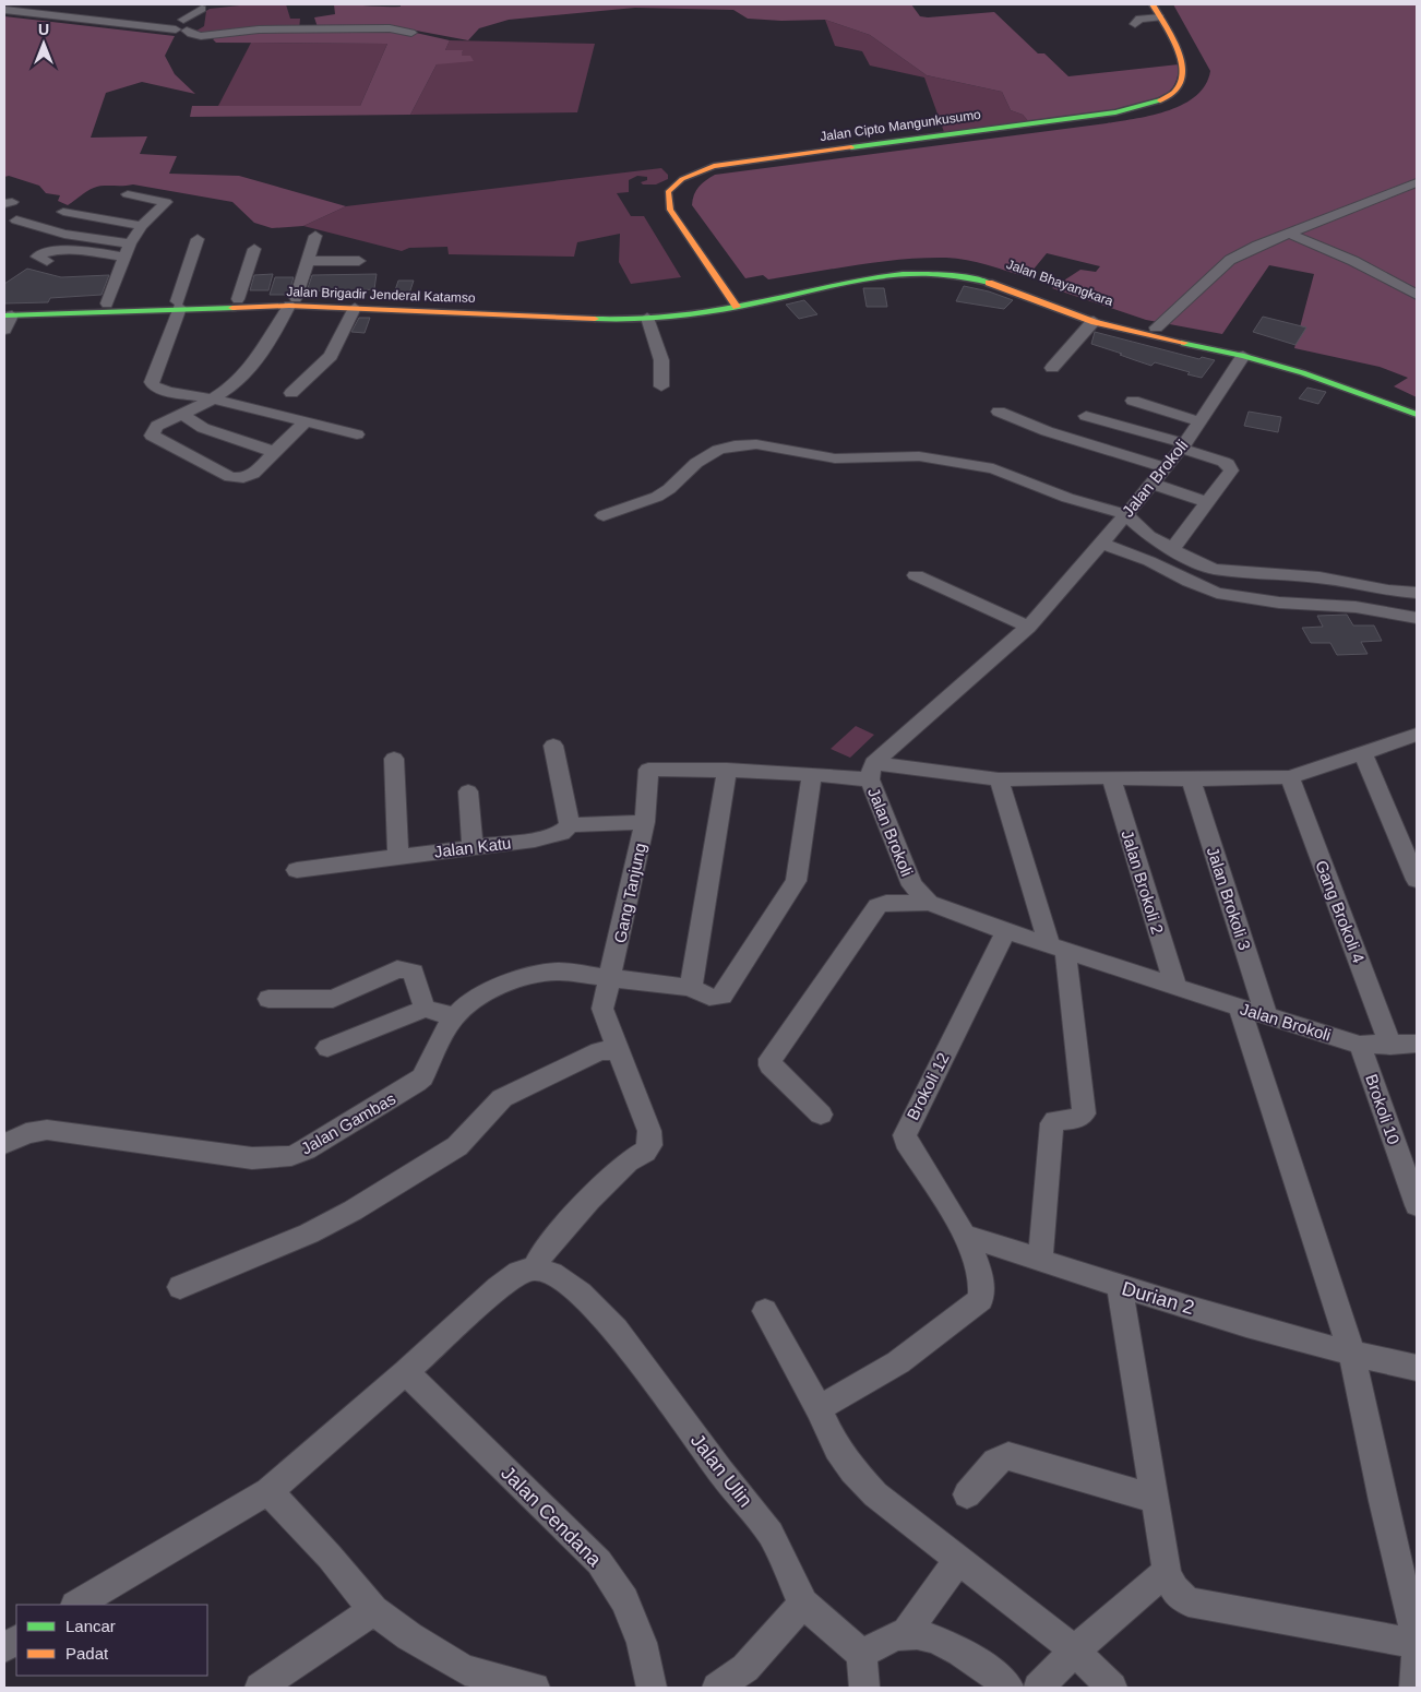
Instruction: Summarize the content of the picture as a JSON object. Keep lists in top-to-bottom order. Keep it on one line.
{"streets":{"main road":["Jalan Cipto Mangunkusumo","Jalan Bhayangkara","Jalan Brigadir Jenderal Katamso"],"street":["Jalan Brokoli","Jalan Katu","Jalan Brokoli 2","Gang Tanjung","Jalan Brokoli 3","Gang Brokoli 4","Brokoli 12","Brokoli 10","Jalan Gambas","Durian 2","Jalan Ulin","Jalan Cendana"]},"crossings":[["Jalan Cipto Mangunkusumo","Jalan Brigadir Jenderal Katamso"],["Jalan Bhayangkara","Jalan Brigadir Jenderal Katamso"],["Jalan Bhayangkara","Jalan Brokoli"],["Jalan Brokoli","Jalan Brokoli 2"],["Jalan Brokoli","Jalan Brokoli 3"],["Jalan Brokoli","Gang Brokoli 4"],["Jalan Brokoli","Brokoli 12"],["Jalan Brokoli","Brokoli 10"],["Jalan Katu","Gang Tanjung"],["Gang Tanjung","Jalan Gambas"],["Brokoli 12","Durian 2"]],"legend":["Lancar","Padat"],"north":"top"}
